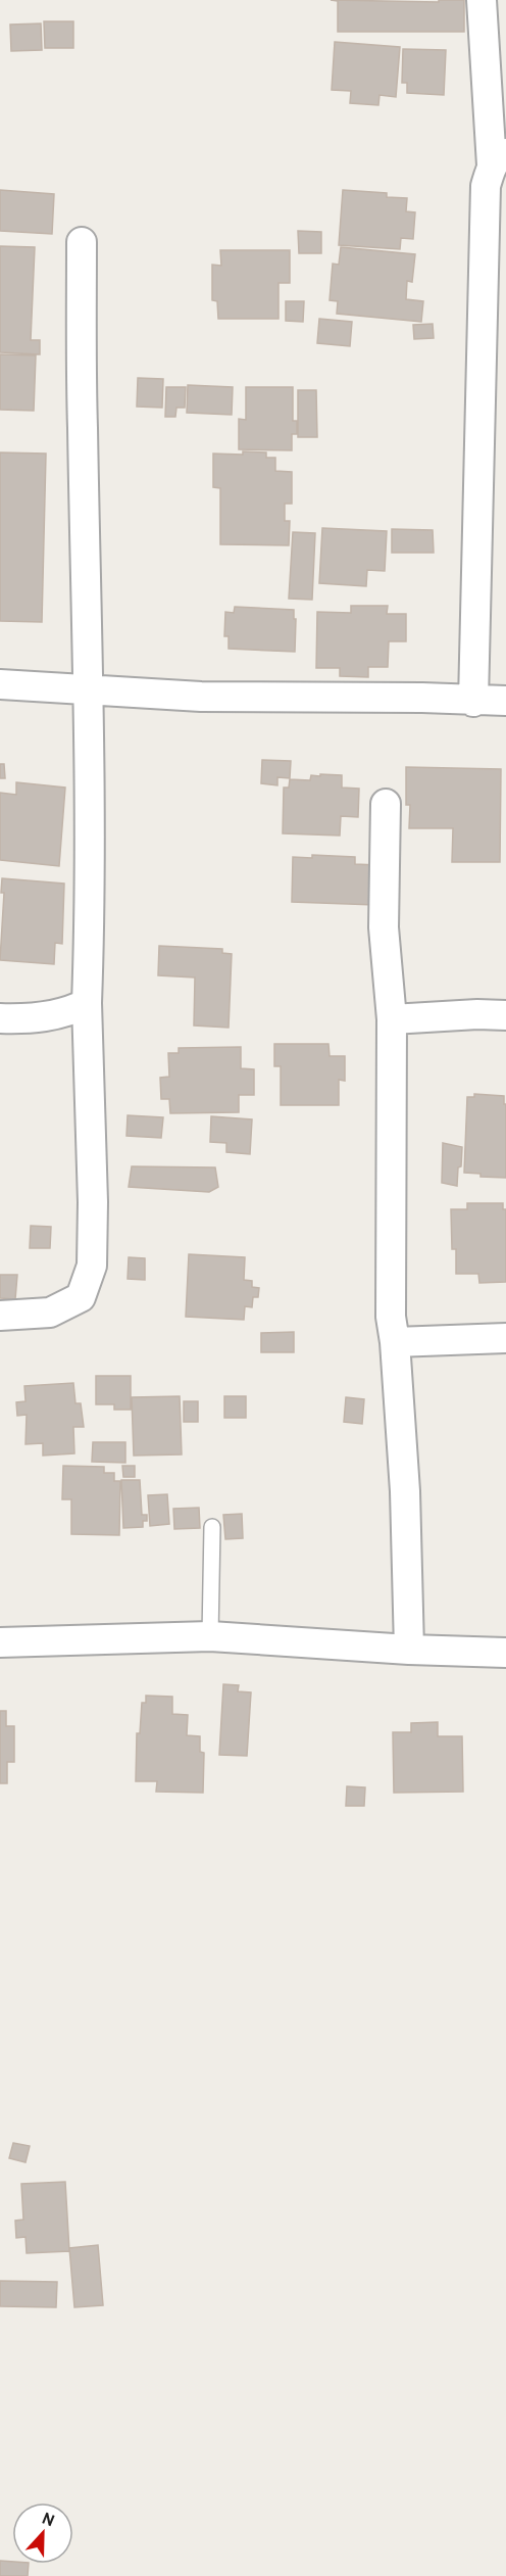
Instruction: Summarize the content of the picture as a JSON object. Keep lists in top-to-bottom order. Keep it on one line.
{"north":"top"}
